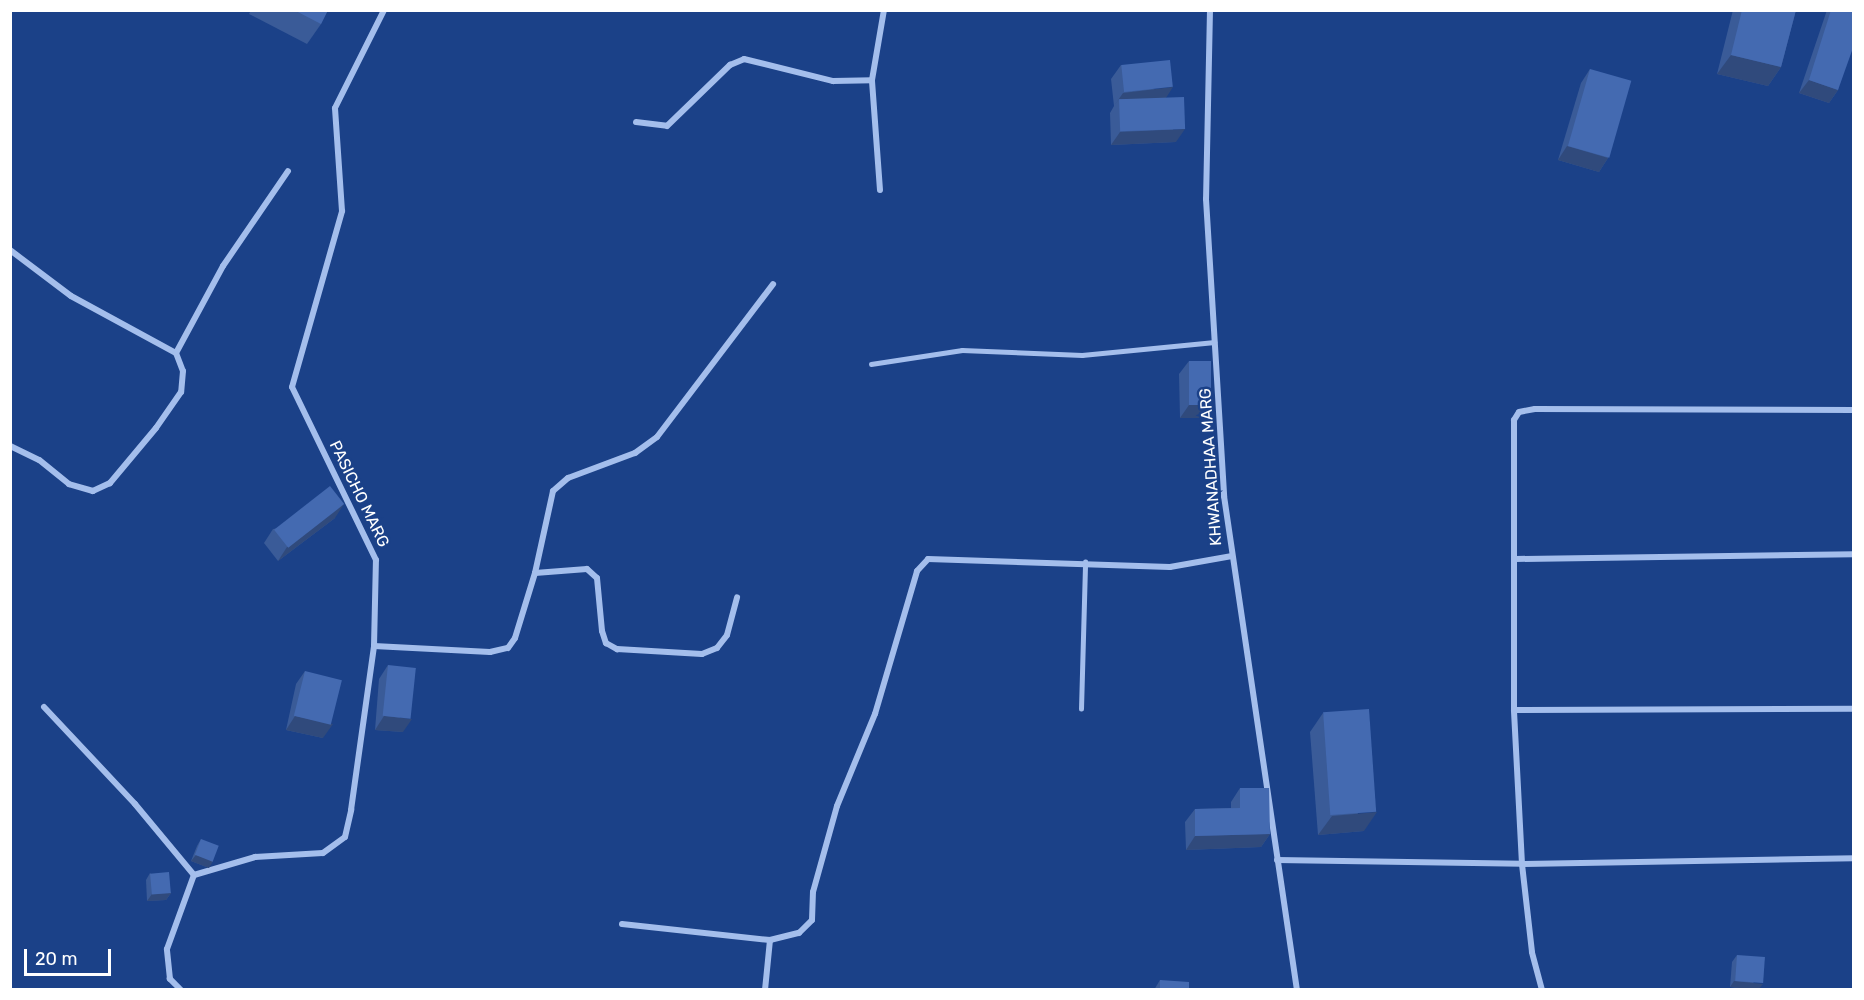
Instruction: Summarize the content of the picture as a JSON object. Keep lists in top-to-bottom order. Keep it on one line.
{"streets":{"street":["KHWANADHAA MARG","PASICHO MARG"]},"scale_bar":"20 m"}
